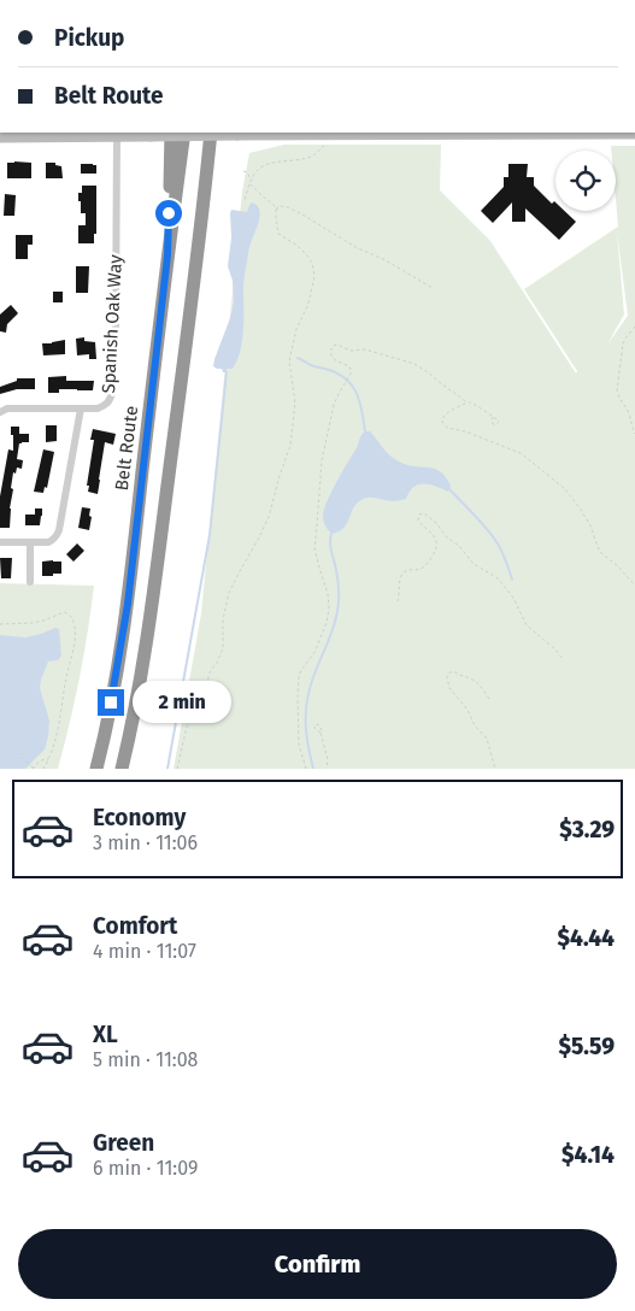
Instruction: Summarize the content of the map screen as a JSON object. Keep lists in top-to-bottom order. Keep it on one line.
{"streets":{"highway":["Belt Route"],"street":["Spanish Oak Way"]},"page":{"banner":["Pickup","Belt Route"],"bubble":"2 min","list":[{"name":"Economy","note":"3 min · 11:06","value":"$3.29"},{"name":"Comfort","note":"4 min · 11:07","value":"$4.44"},{"name":"XL","note":"5 min · 11:08","value":"$5.59"},{"name":"Green","note":"6 min · 11:09","value":"$4.14"}],"buttons":"Confirm"}}
